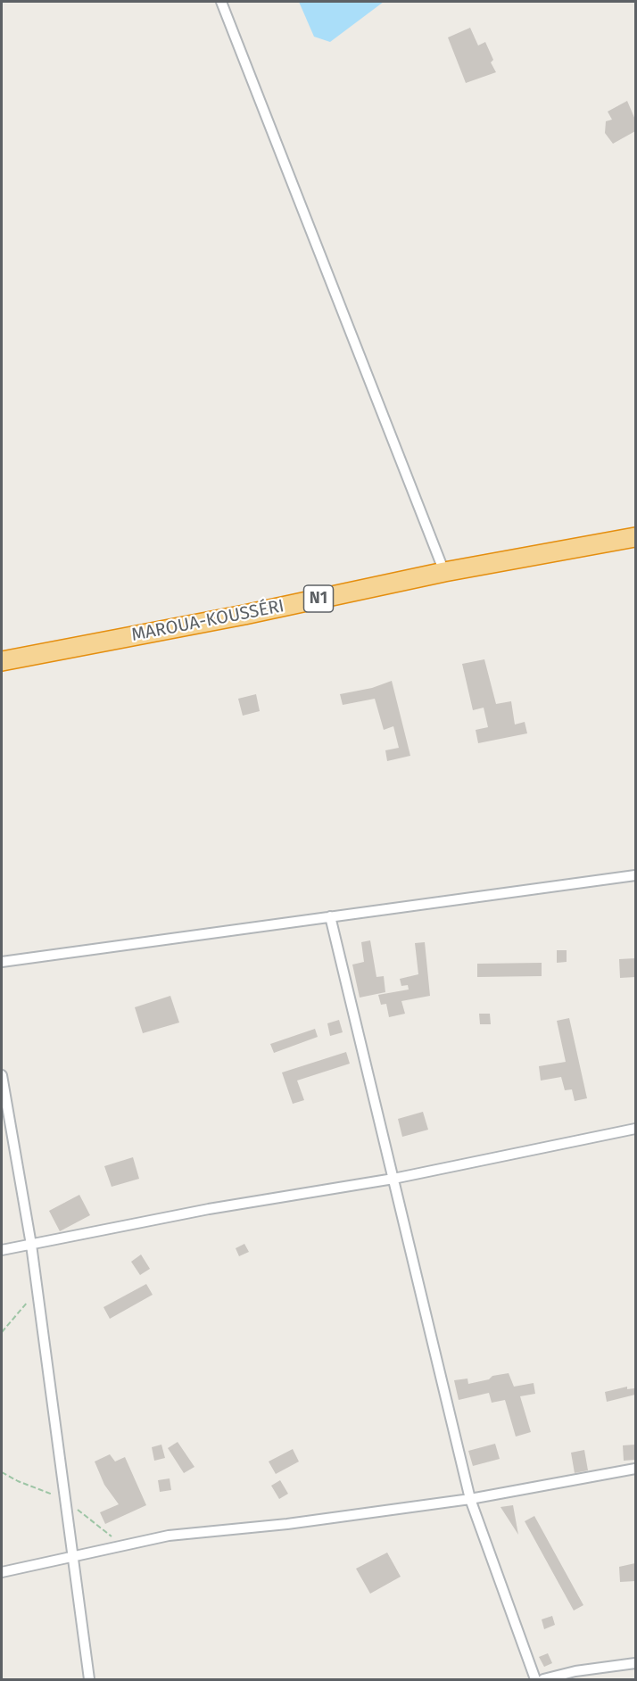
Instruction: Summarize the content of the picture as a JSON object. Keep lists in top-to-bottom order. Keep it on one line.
{"streets":{"highway":["N1","MAROUA-KOUSSÉRI"]}}
